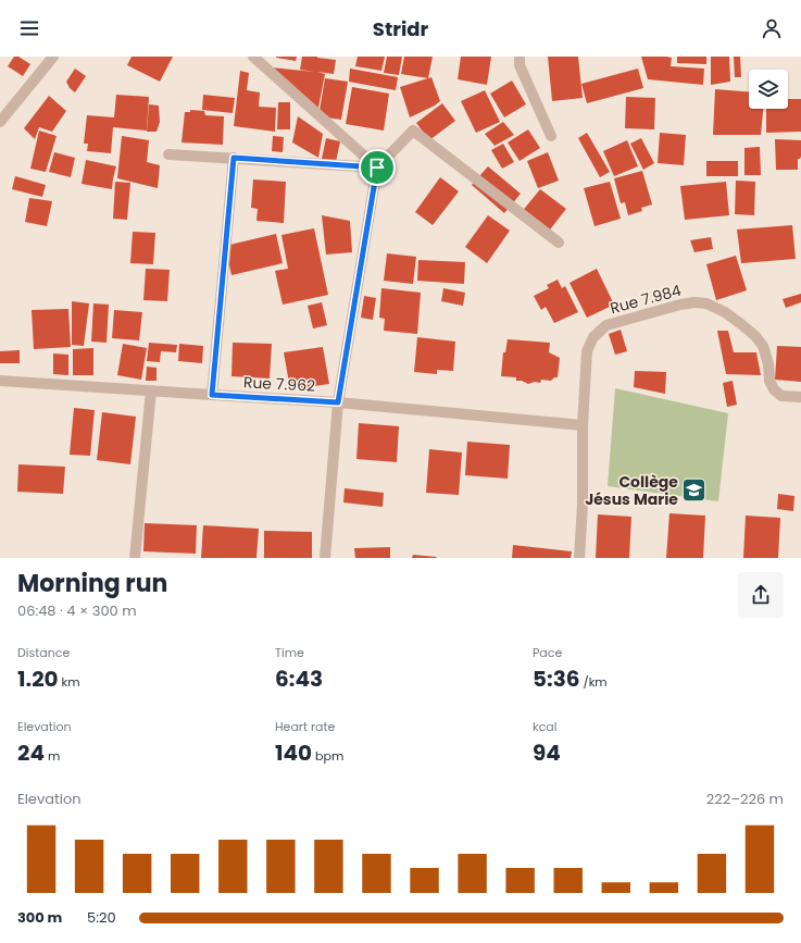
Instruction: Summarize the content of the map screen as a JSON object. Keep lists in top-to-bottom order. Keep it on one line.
{"streets":{"street":["Rue 7.984","Rue 7.962"]},"crossings":[["Rue 7.984","Rue 7.962"]],"places":{"school or university":["Collège Jésus Marie"]},"page":{"header":"Stridr","heading":["Morning run","06:48 · 4 × 300 m"],"stats":[["Distance","1.20 km"],["Time","6:43"],["Pace","5:36 /km"],["Elevation","24 m"],["Heart rate","140 bpm"],["kcal","94"]],"chart":["Elevation","222–226 m"],"list":[{"name":"300 m","note":"5:20"}]}}
